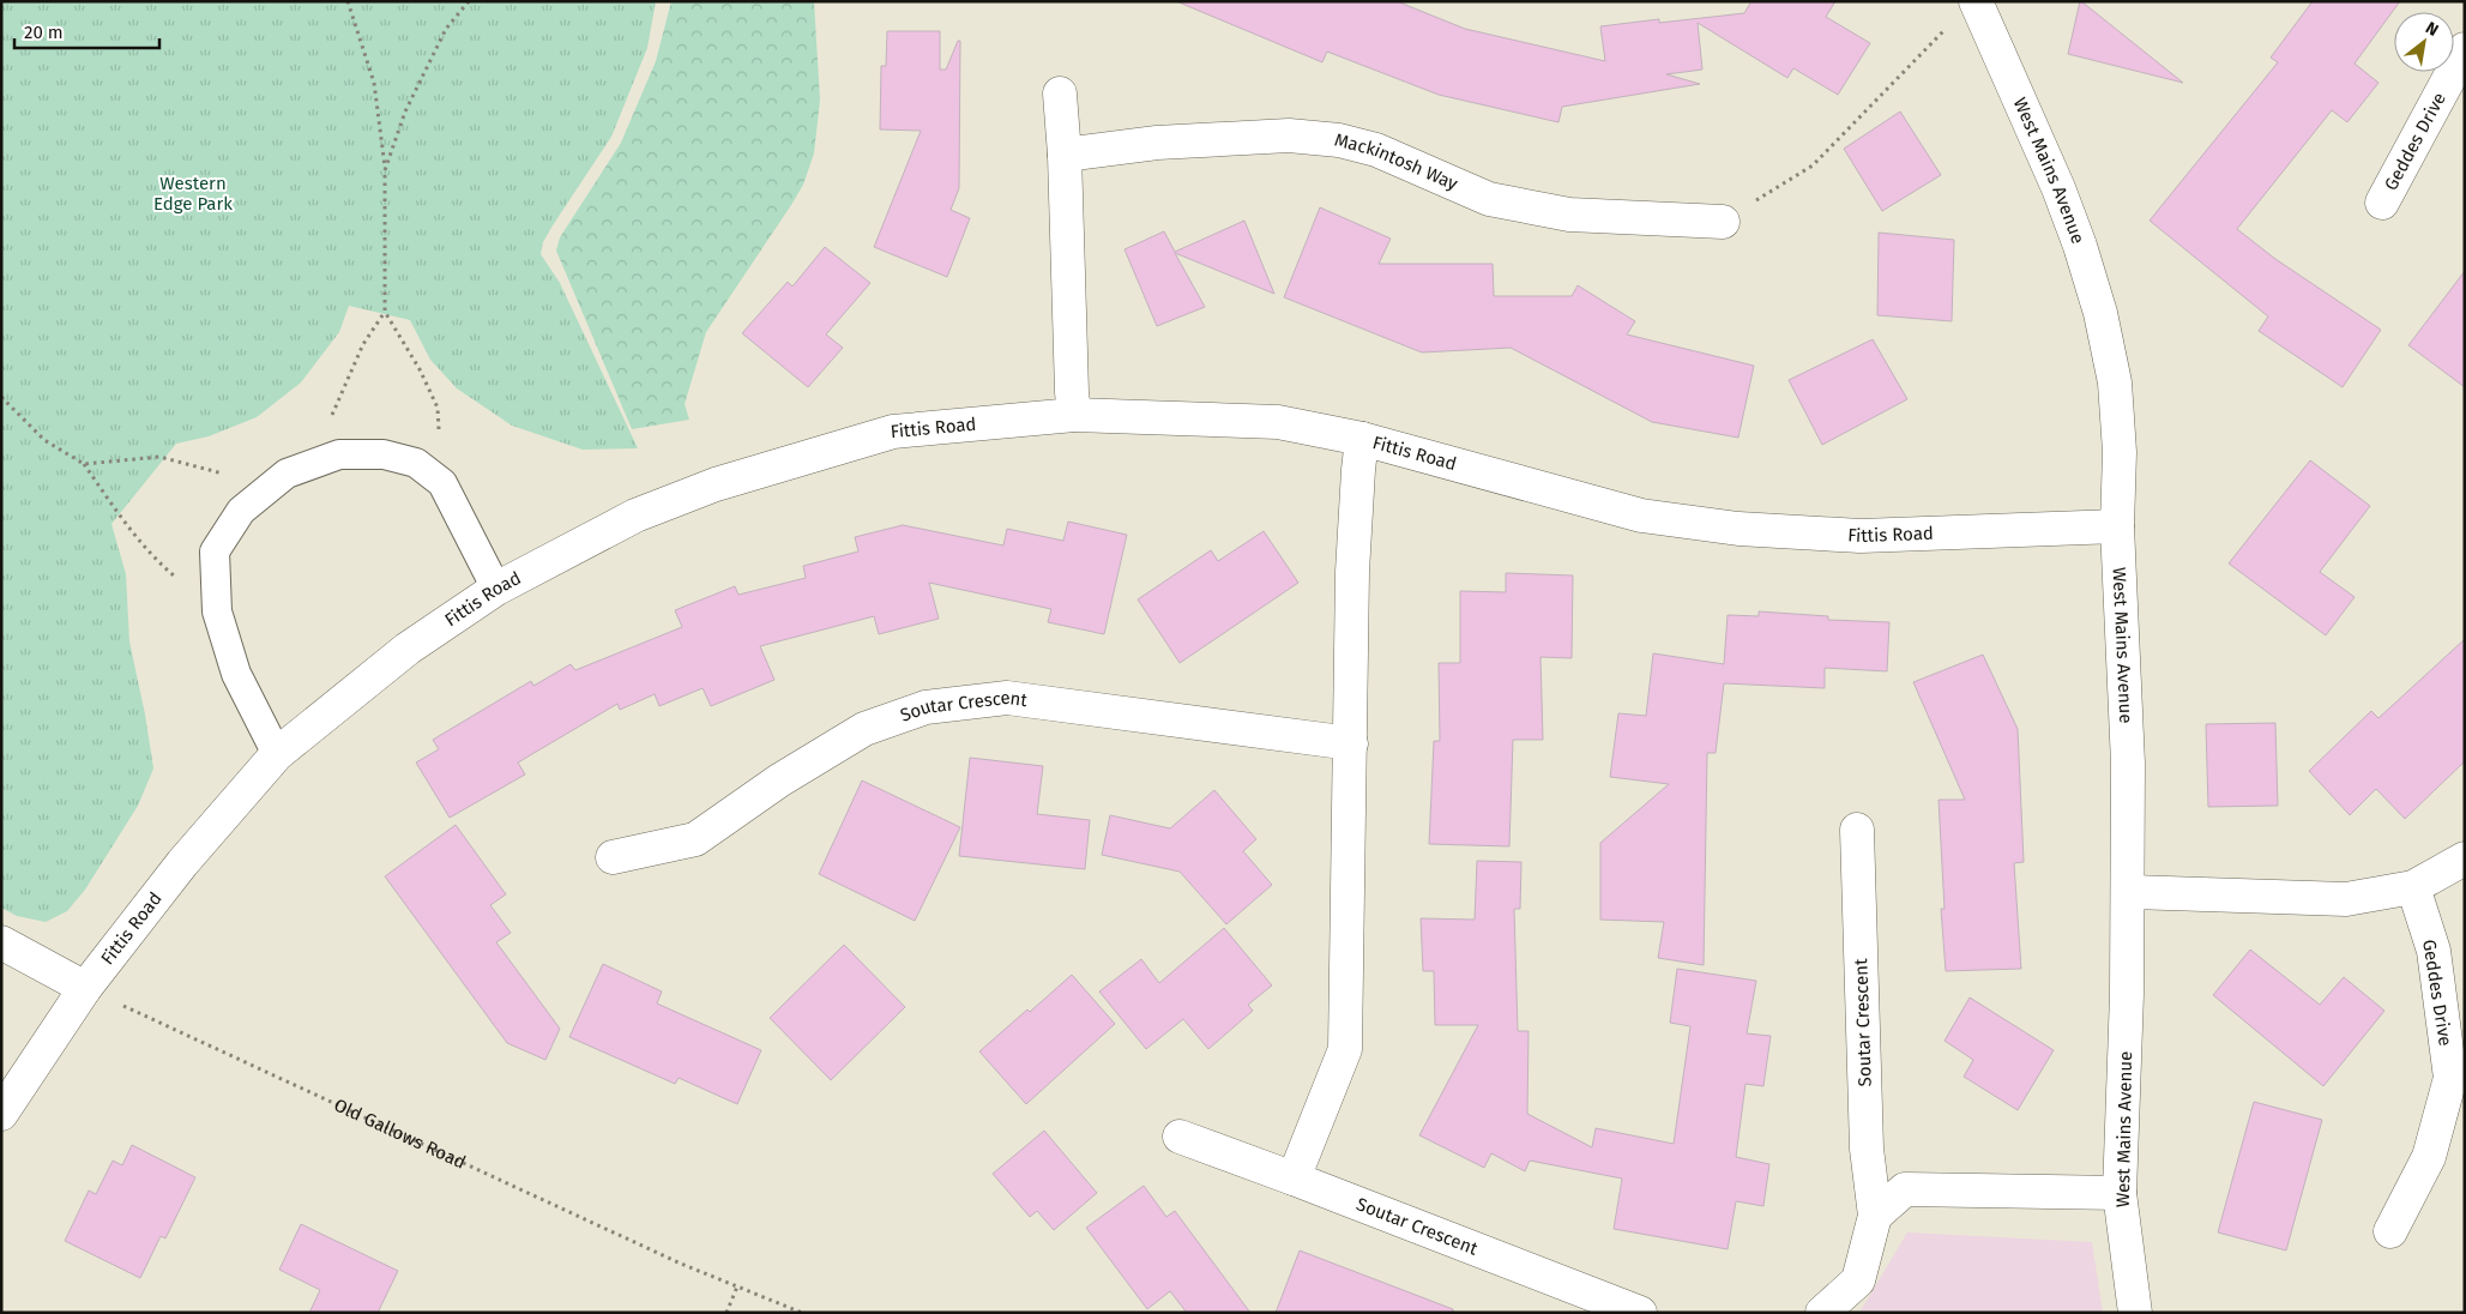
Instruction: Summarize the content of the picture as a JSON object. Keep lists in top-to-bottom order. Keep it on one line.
{"streets":{"street":["Geddes Drive","Mackintosh Way","West Mains Avenue","Fittis Road","Soutar Crescent"],"path":["Old Gallows Road"]},"crossings":[["West Mains Avenue","Fittis Road"],["Fittis Road","Old Gallows Road"]],"parks":["Western Edge Park"],"scale_bar":"20 m","north":"top right"}
